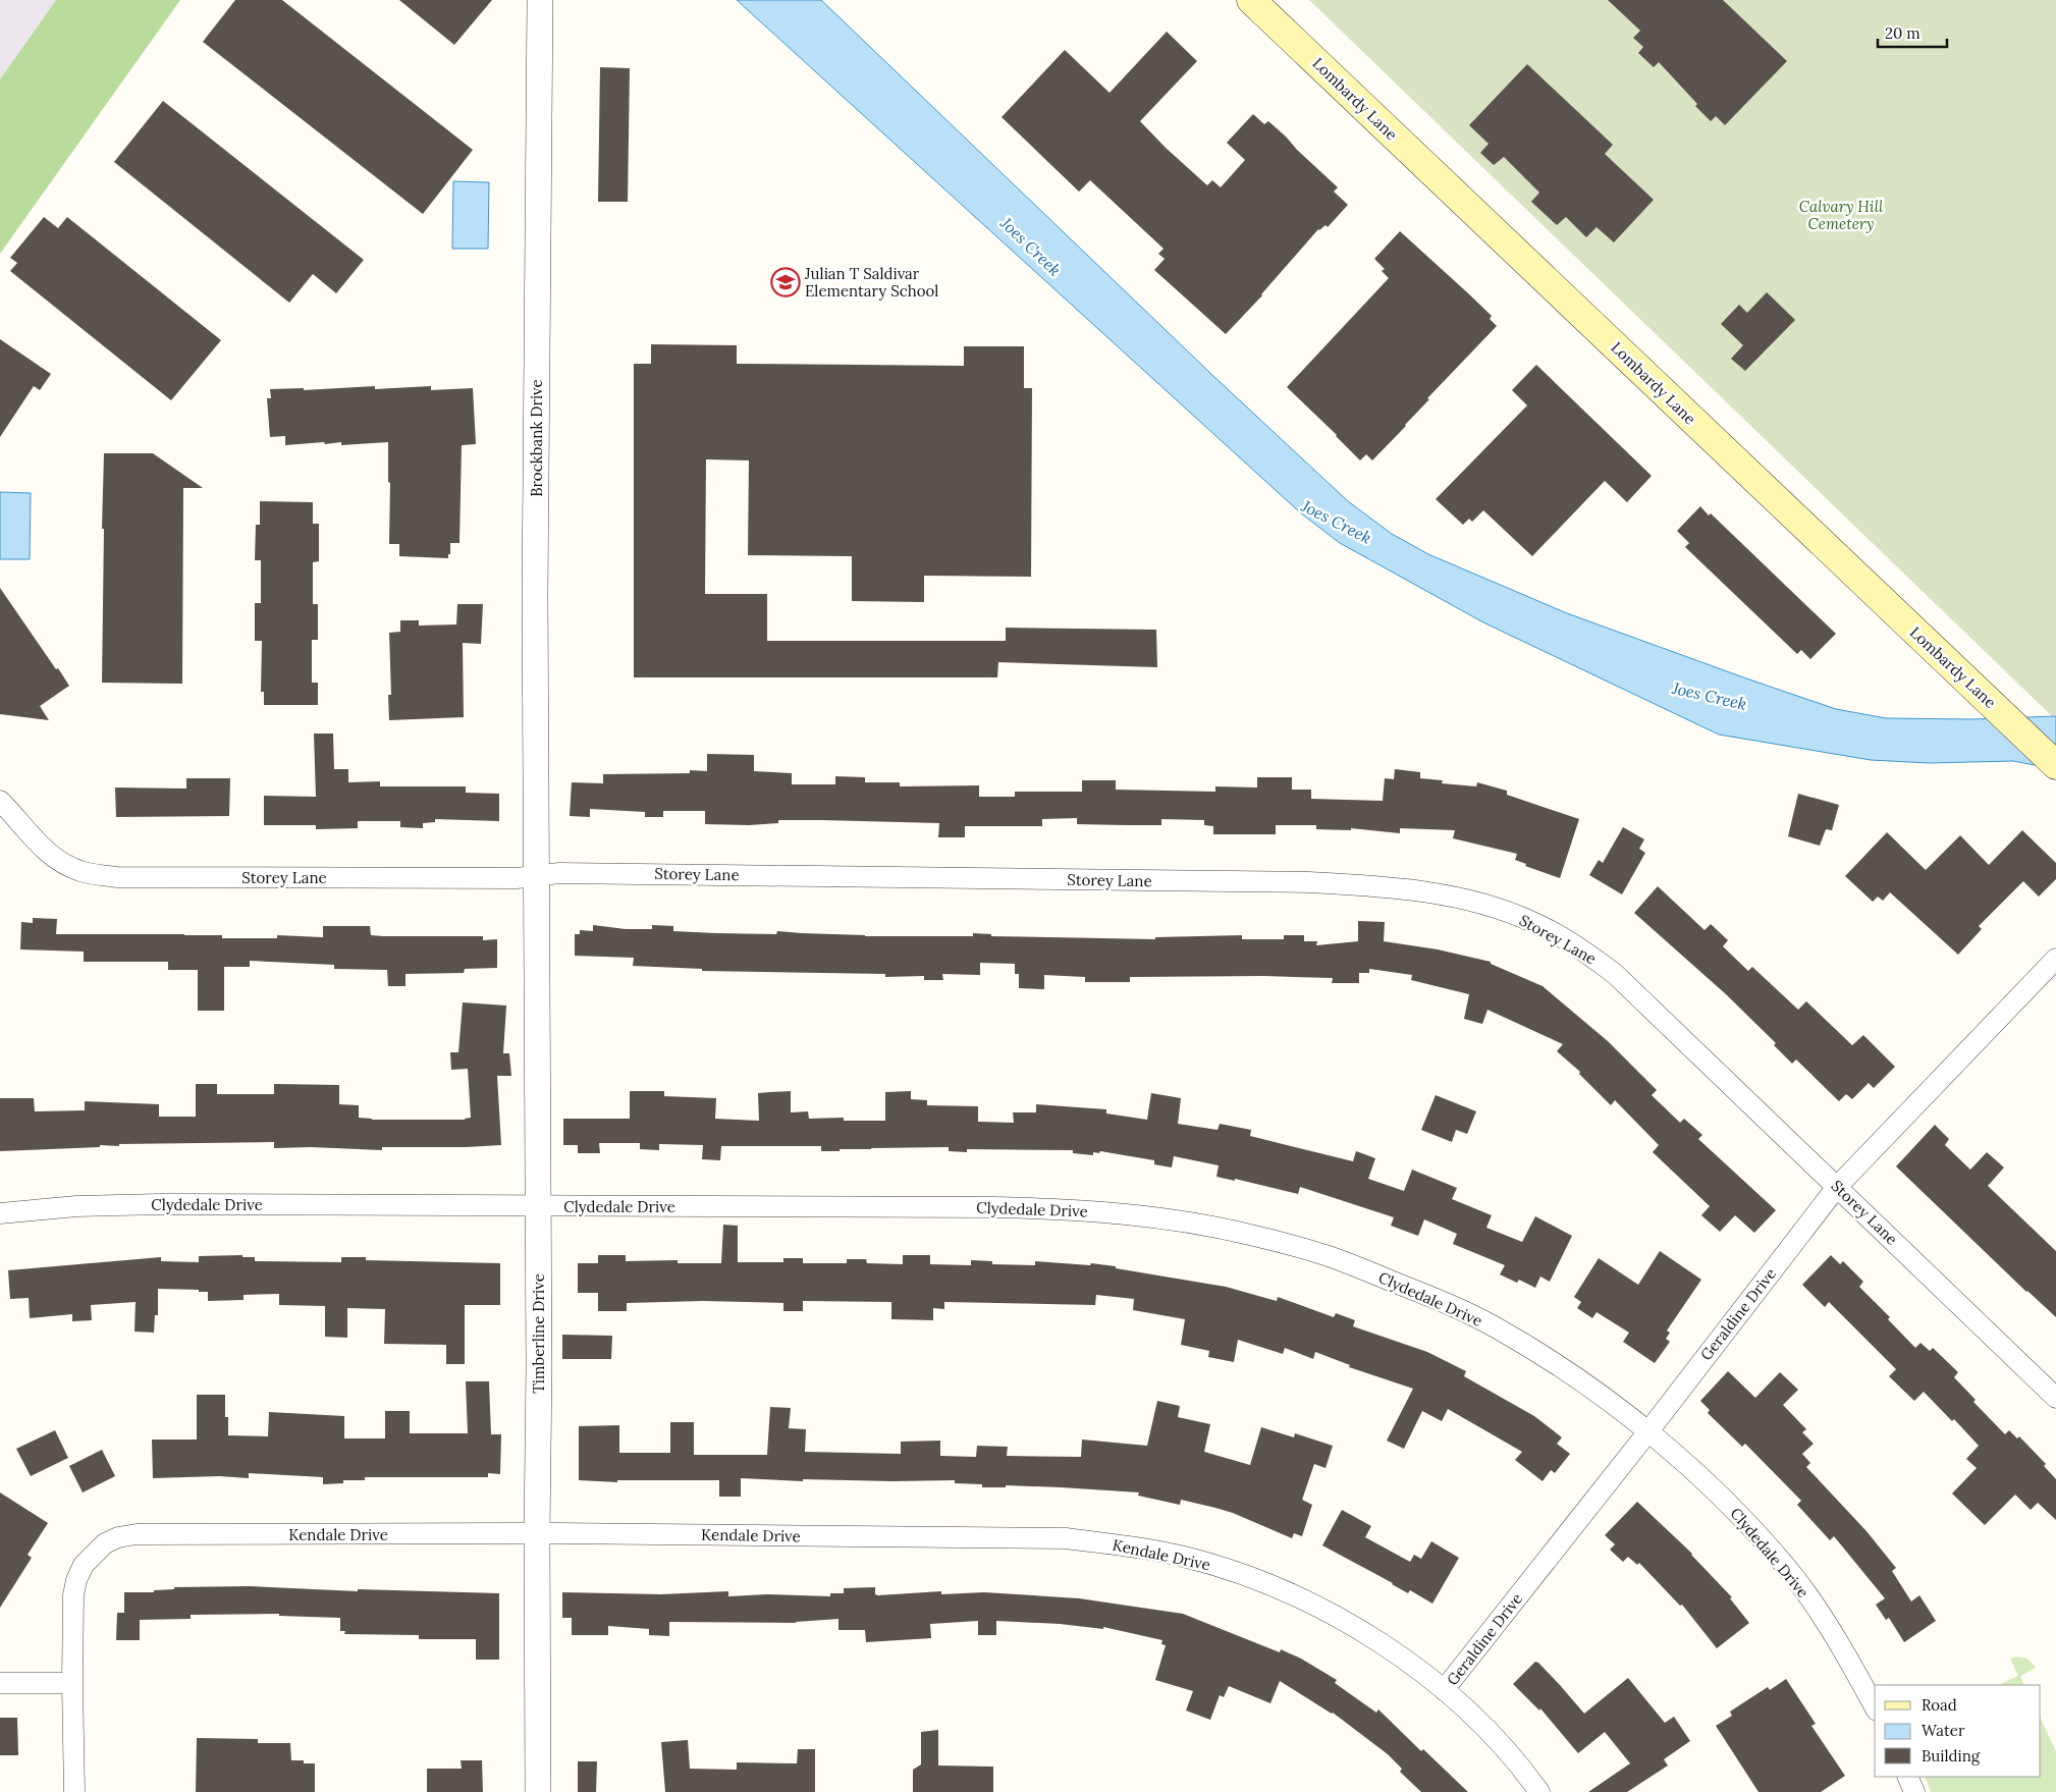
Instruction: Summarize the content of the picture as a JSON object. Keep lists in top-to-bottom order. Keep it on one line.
{"streets":{"main road":["Lombardy Lane"],"street":["Brockbank Drive","Storey Lane","Clydedale Drive","Geraldine Drive","Timberline Drive","Kendale Drive"]},"crossings":[["Brockbank Drive","Storey Lane"],["Brockbank Drive","Timberline Drive"],["Storey Lane","Geraldine Drive"],["Storey Lane","Timberline Drive"],["Clydedale Drive","Geraldine Drive"],["Clydedale Drive","Timberline Drive"],["Geraldine Drive","Kendale Drive"],["Timberline Drive","Kendale Drive"]],"water":["Joes Creek"],"parks":["Calvary Hill Cemetery"],"places":{"school or university":["Julian T Saldivar Elementary School"]},"legend":["Road","Water","Building"],"scale_bar":"20 m"}
